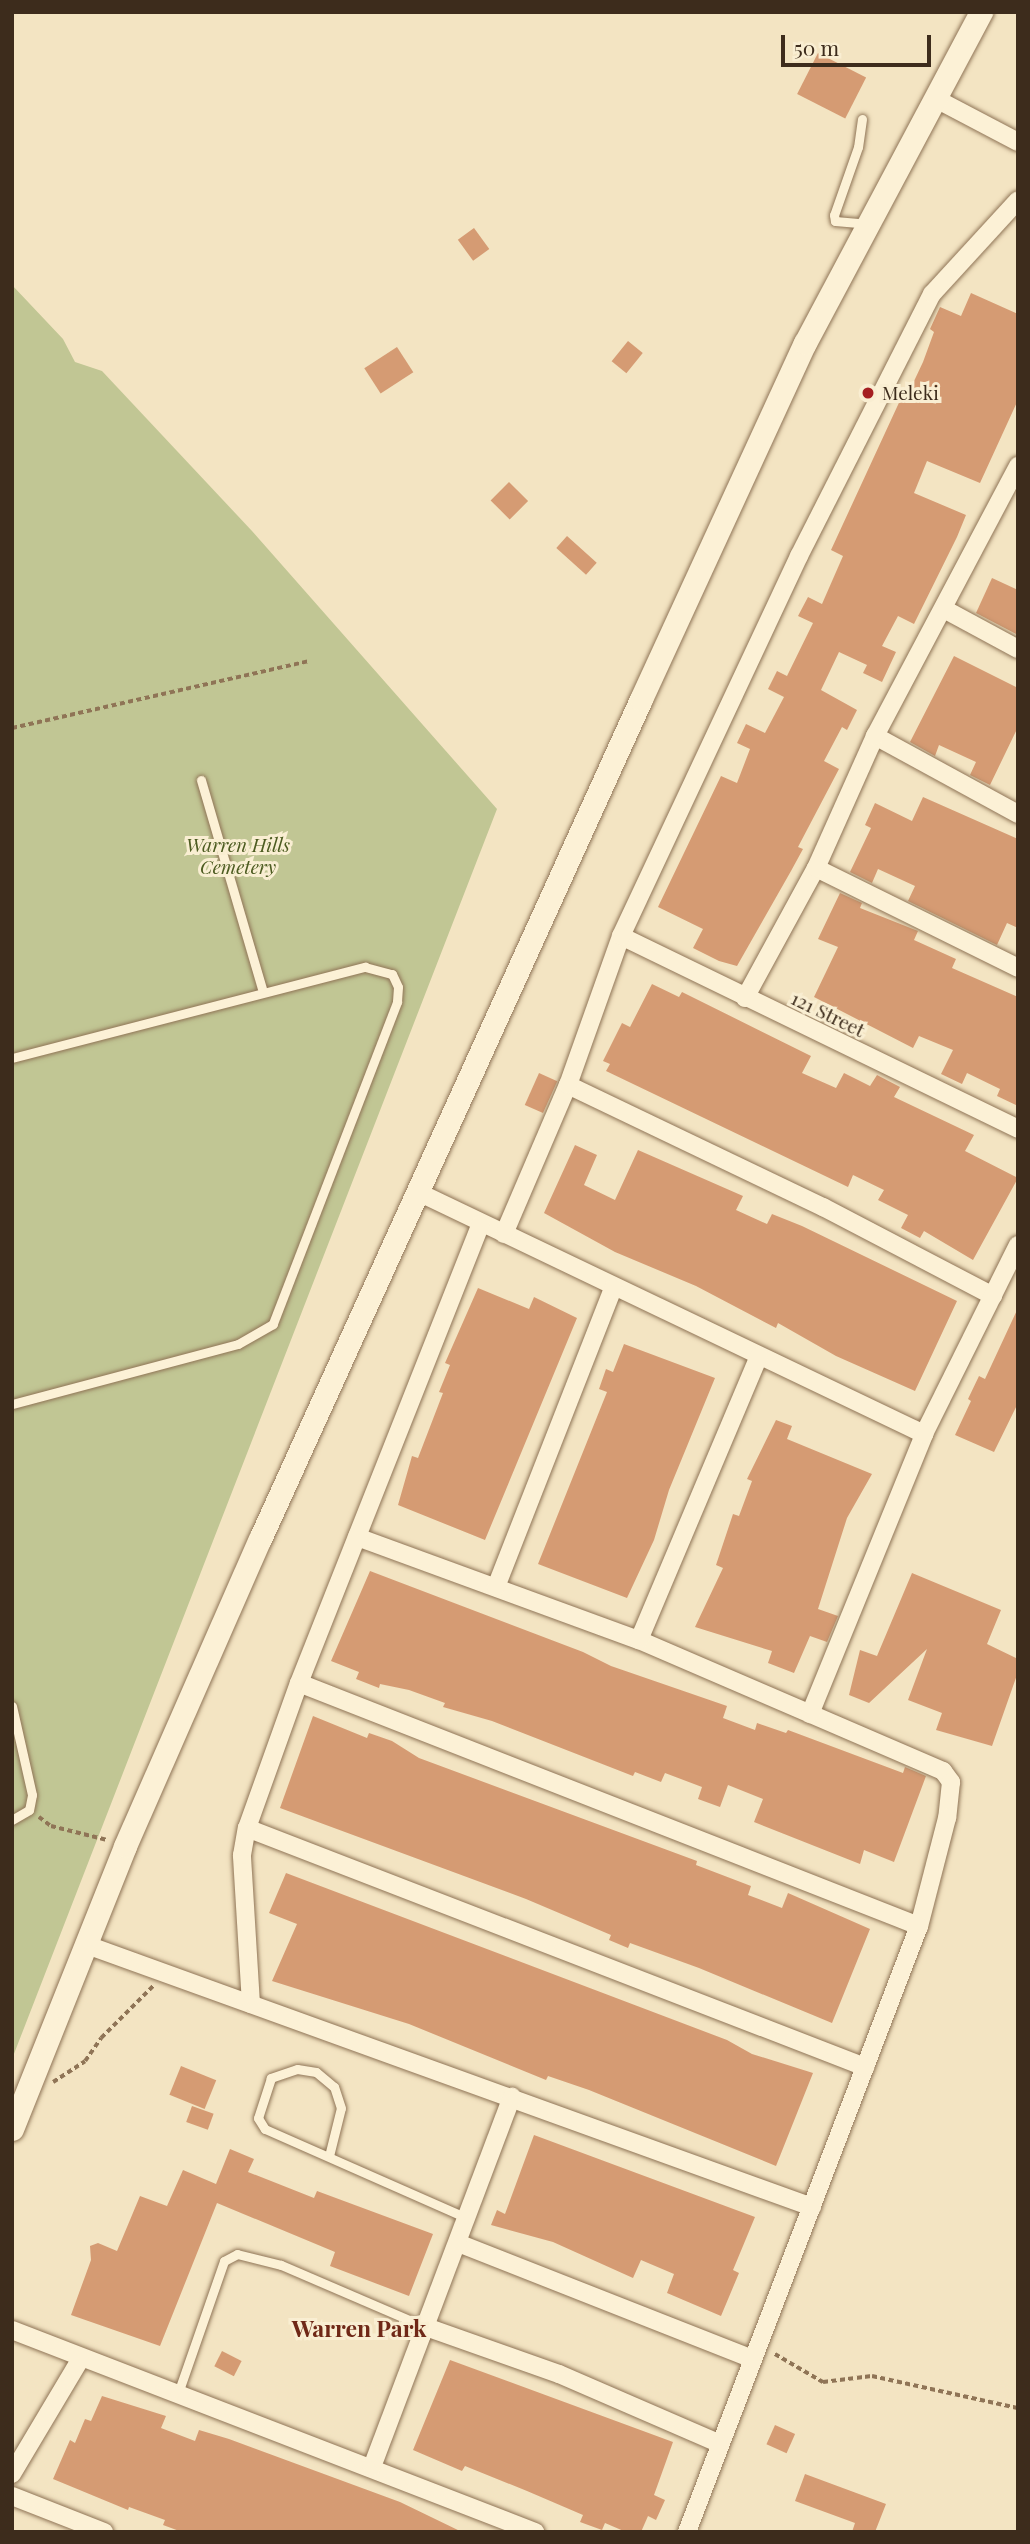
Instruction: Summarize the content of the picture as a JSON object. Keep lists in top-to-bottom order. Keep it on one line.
{"streets":{"street":["121 Street"]},"districts":["Warren Park"],"parks":["Warren Hills Cemetery"],"places":["Meleki"],"scale_bar":"50 m"}
